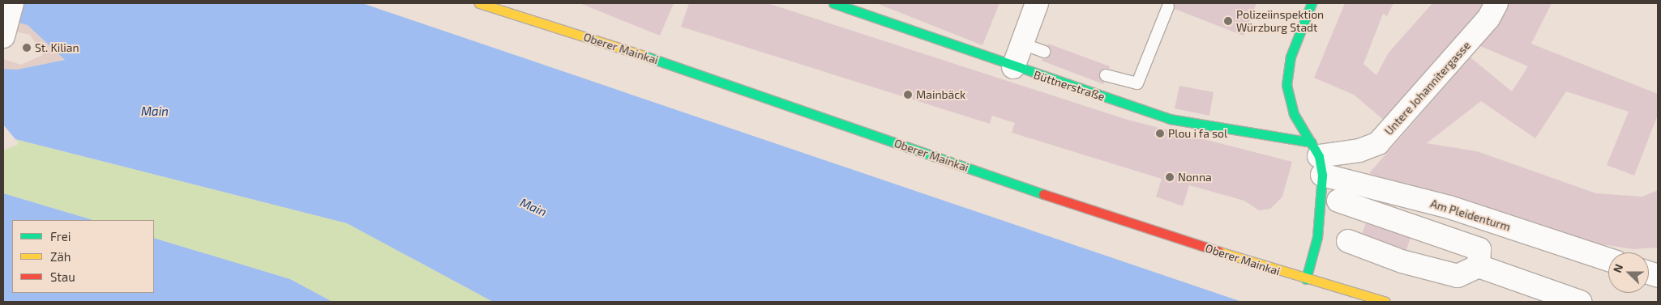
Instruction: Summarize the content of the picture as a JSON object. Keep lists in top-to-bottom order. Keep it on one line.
{"streets":{"street":["Oberer Mainkai","Büttnerstraße","Untere Johannitergasse","Am Pleidenturm"]},"crossings":[["Büttnerstraße","Untere Johannitergasse"],["Büttnerstraße","Am Pleidenturm"],["Untere Johannitergasse","Am Pleidenturm"]],"water":["Main"],"places":["Polizeiinspektion Würzburg Stadt","St. Kilian","Mainbäck","Plou i fa sol","Nonna"],"legend":["Frei","Zäh","Stau"],"north":"left"}
